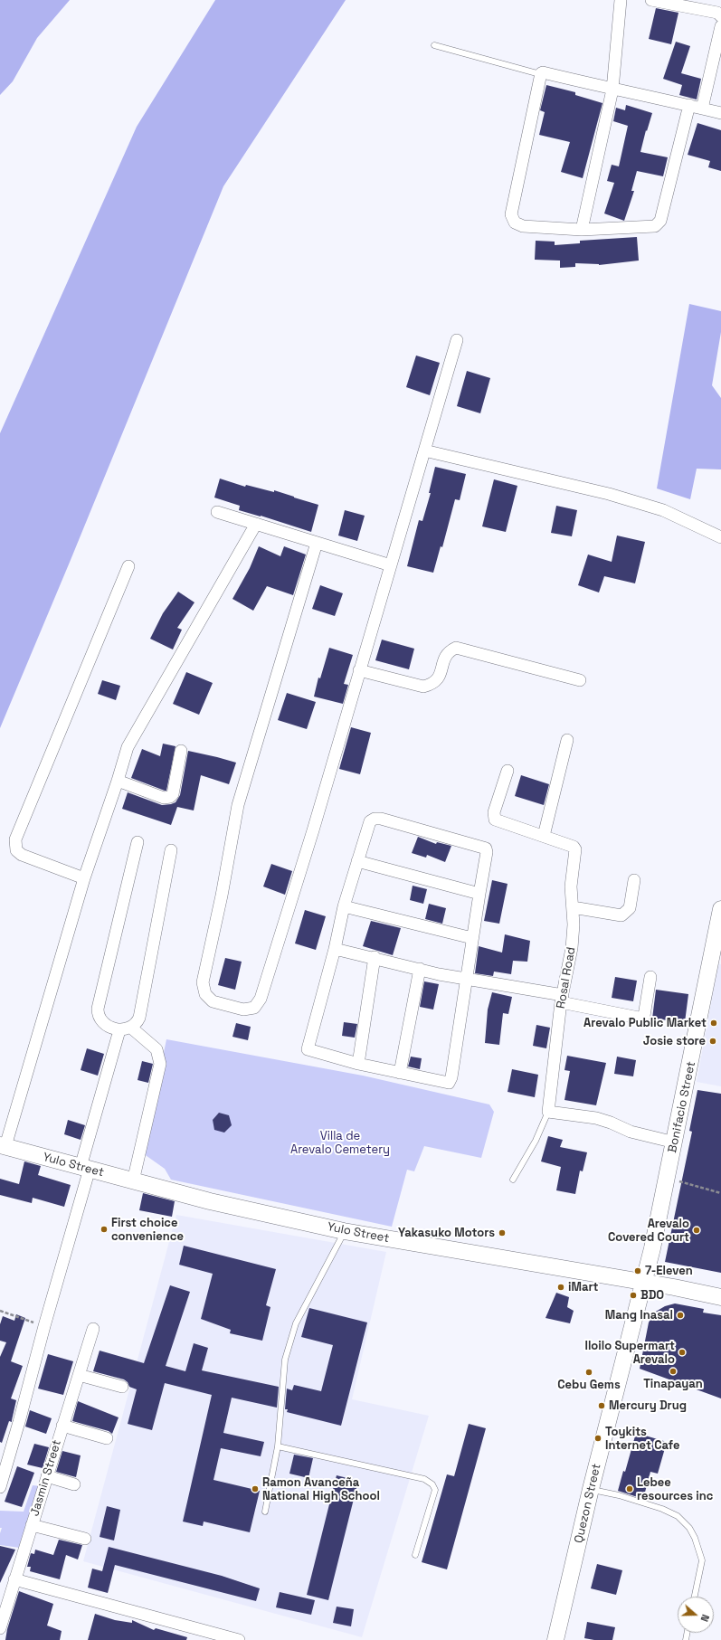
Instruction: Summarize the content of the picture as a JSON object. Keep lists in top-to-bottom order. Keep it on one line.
{"streets":{"main road":["Bonifacio Street","Yulo Street","Quezon Street"],"street":["Rosal Road","Jasmin Street"]},"crossings":[["Bonifacio Street","Yulo Street"],["Bonifacio Street","Quezon Street"],["Yulo Street","Quezon Street"]],"parks":["Villa de Arevalo Cemetery"],"places":["Arevalo Public Market","Josie store","First choice convenience","Arevalo Covered Court","Yakasuko Motors","7-Eleven","iMart","BDO","Mang Inasal","Iloilo Supermart Arevalo","Tinapayan","Cebu Gems","Mercury Drug","Toykits Internet Cafe","Ramon Avanceña National High School","Lebee resources inc"],"north":"right"}
